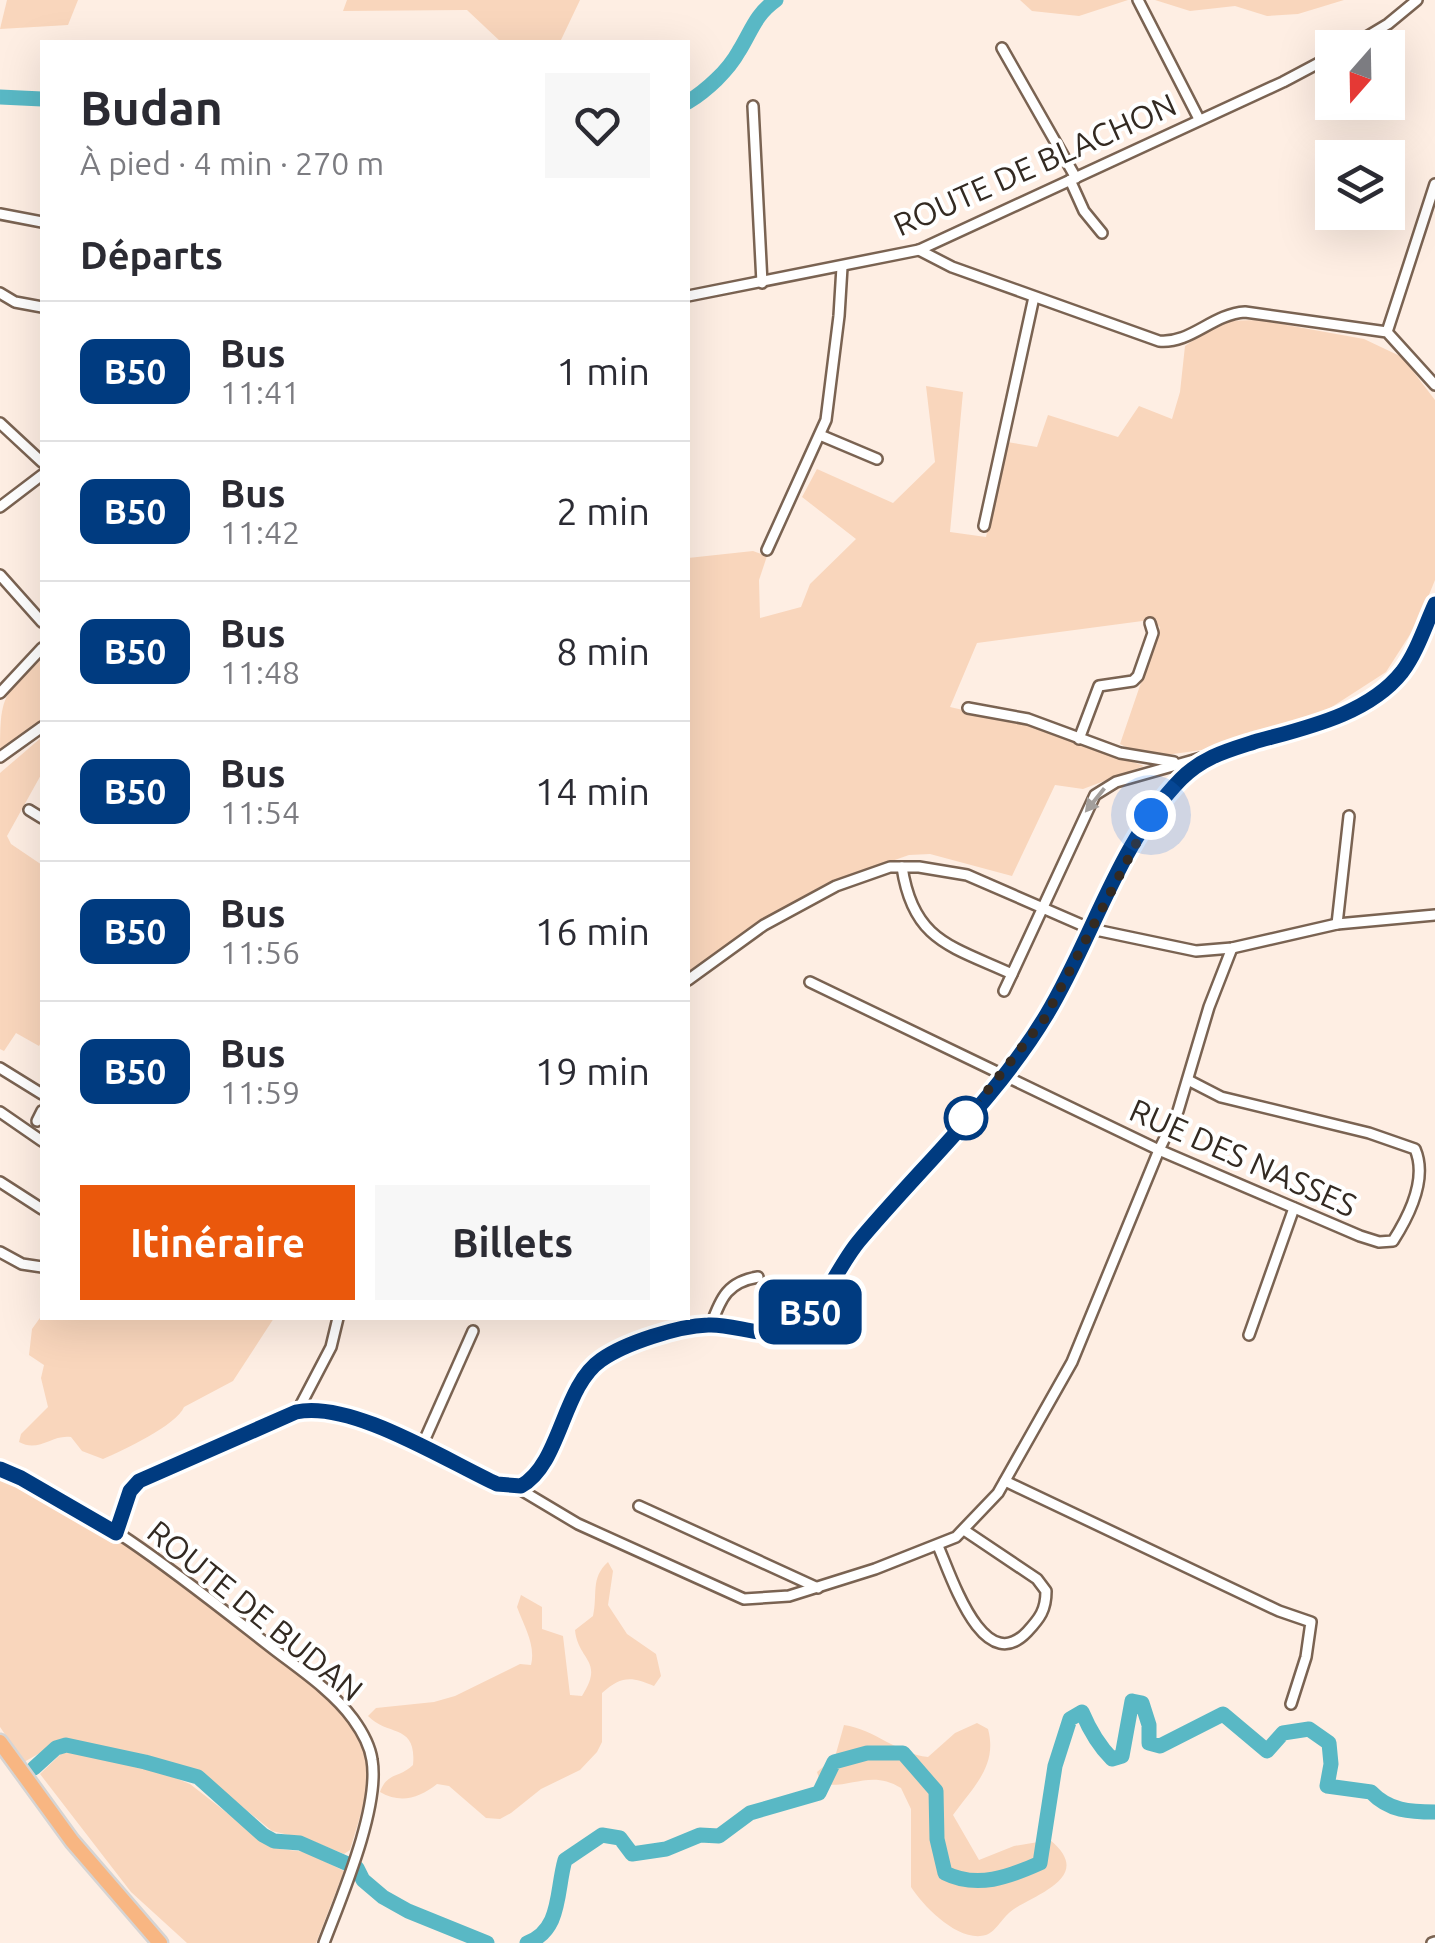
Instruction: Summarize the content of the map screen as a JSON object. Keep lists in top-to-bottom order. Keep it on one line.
{"streets":{"street":["ROUTE DE BLACHON","RUE DES NASSES","ROUTE DE BUDAN"]},"lines":["bus line B50"],"north":"bottom","page":{"on_map":"B50","heading":[["Budan","À pied · 4 min · 270 m"],"Départs"],"list":[{"mark":"B50","name":"Bus","note":"11:41","value":"1 min"},{"mark":"B50","name":"Bus","note":"11:42","value":"2 min"},{"mark":"B50","name":"Bus","note":"11:48","value":"8 min"},{"mark":"B50","name":"Bus","note":"11:54","value":"14 min"},{"mark":"B50","name":"Bus","note":"11:56","value":"16 min"},{"mark":"B50","name":"Bus","note":"11:59","value":"19 min"}],"buttons":["Itinéraire","Billets"]}}
